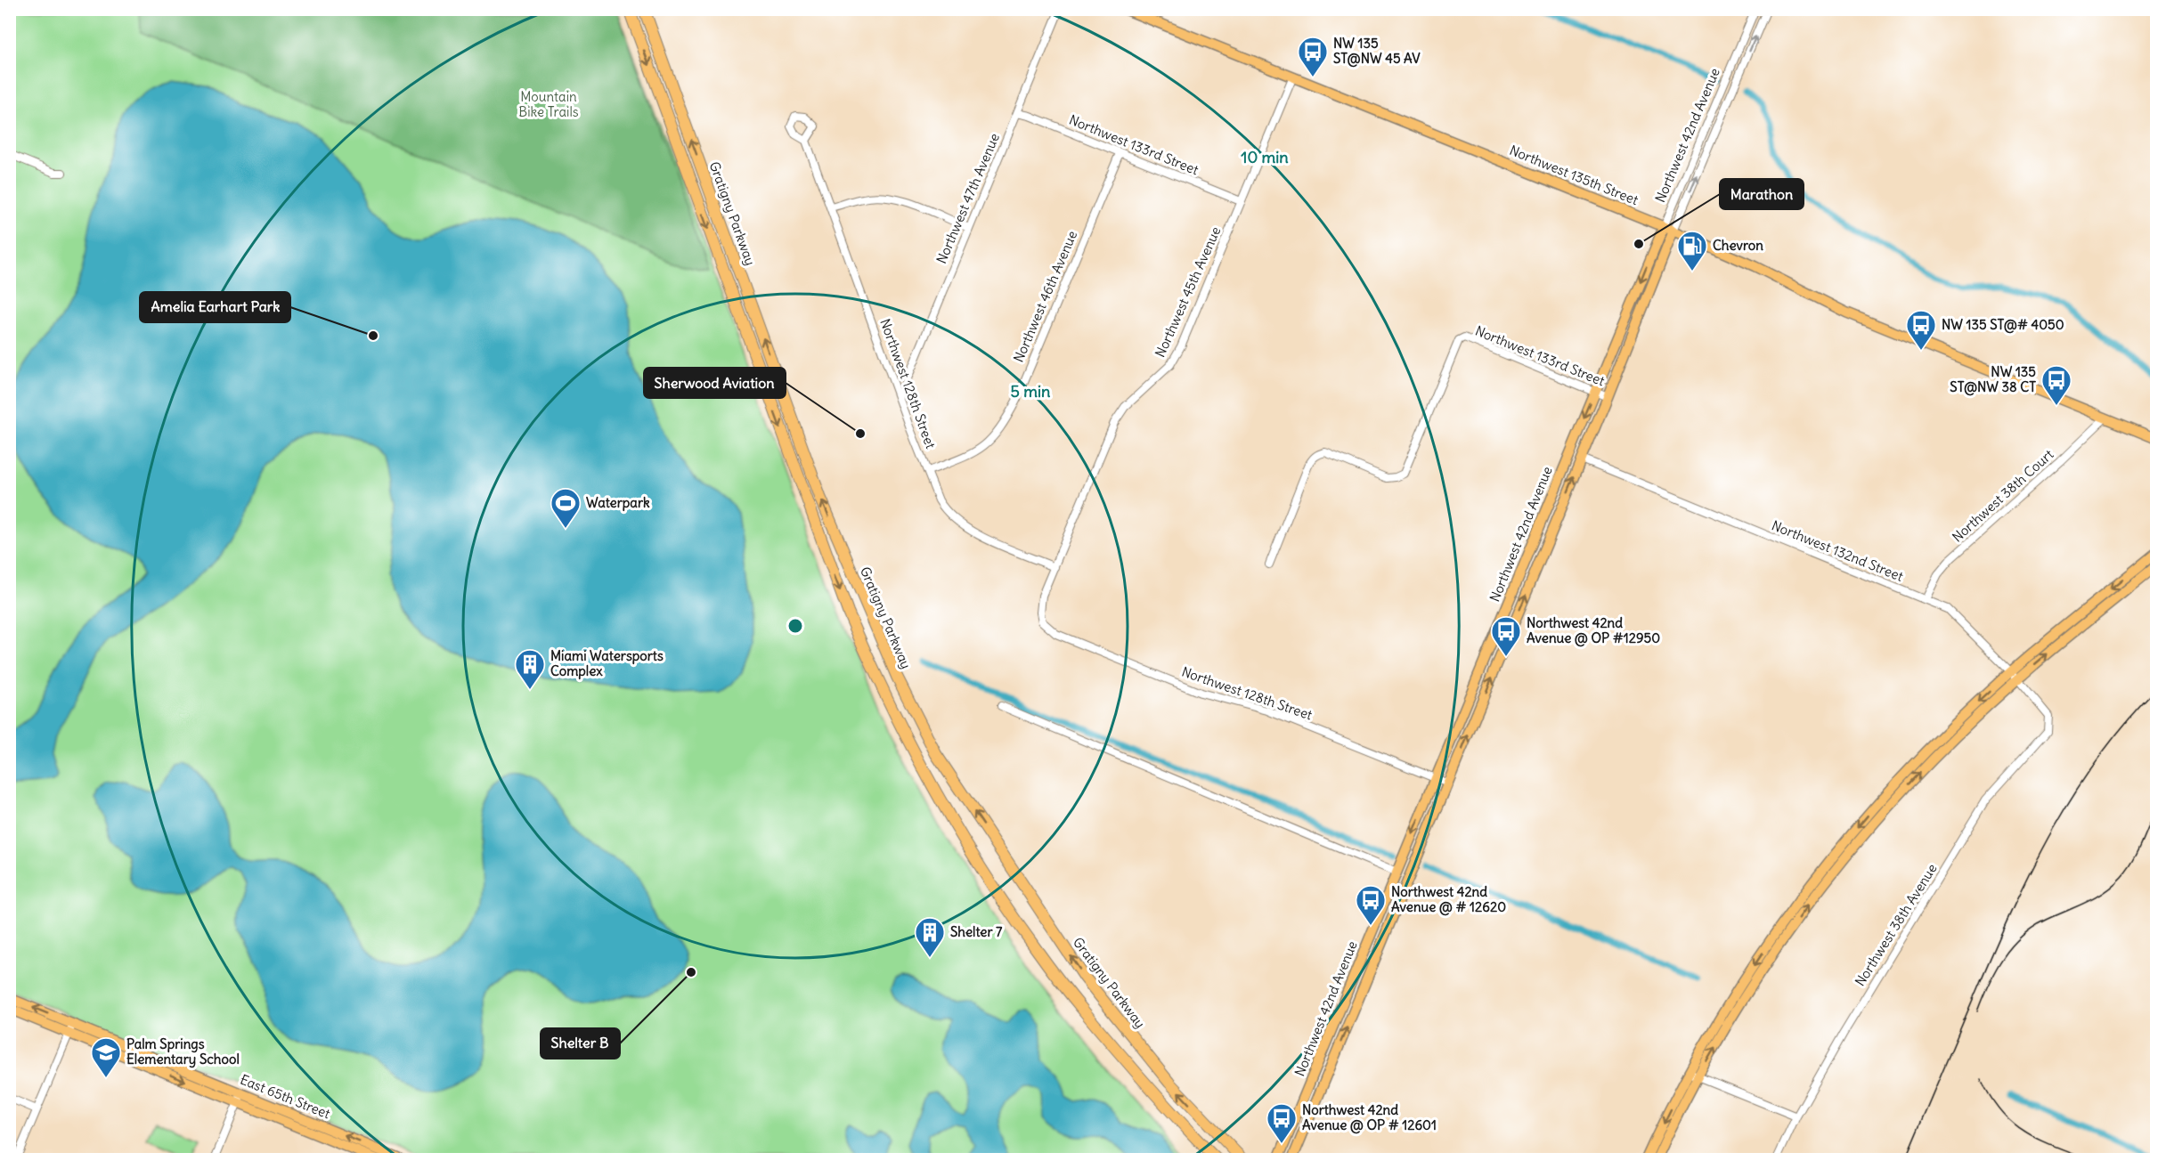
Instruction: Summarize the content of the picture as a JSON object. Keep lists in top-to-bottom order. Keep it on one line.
{"streets":{"highway":["Gratigny Parkway"],"main road":["Northwest 42nd Avenue","Northwest 135th Street","East 65th Street"],"street":["Northwest 133rd Street","Northwest 47th Avenue","Northwest 45th Avenue","Northwest 46th Avenue","Northwest 128th Street","Northwest 38th Court","Northwest 132nd Street","Northwest 38th Avenue"]},"crossings":[["Northwest 42nd Avenue","Northwest 133rd Street"],["Northwest 42nd Avenue","Northwest 135th Street"],["Northwest 42nd Avenue","Northwest 128th Street"],["Northwest 42nd Avenue","Northwest 132nd Street"],["Northwest 133rd Street","Northwest 47th Avenue"],["Northwest 133rd Street","Northwest 45th Avenue"],["Northwest 133rd Street","Northwest 46th Avenue"],["Northwest 135th Street","Northwest 45th Avenue"],["Northwest 135th Street","Northwest 38th Court"],["Northwest 47th Avenue","Northwest 128th Street"],["Northwest 45th Avenue","Northwest 128th Street"],["Northwest 46th Avenue","Northwest 128th Street"],["Northwest 38th Court","Northwest 132nd Street"],["Northwest 132nd Street","Northwest 38th Avenue"]],"parks":["Mountain Bike Trails"],"places":{"bus stop":["NW 135 ST@NW 45 AV","NW 135 ST@# 4050","NW 135 ST@NW 38 CT","Northwest 42nd Avenue @ OP #12950","Northwest 42nd Avenue @ # 12620","Northwest 42nd Avenue @ OP # 12601"],"other":["Marathon","Amelia Earhart Park","Sherwood Aviation","Shelter B"],"fuel station":["Chevron"],"sports":["Waterpark"],"building":["Miami Watersports Complex","Shelter 7"],"school or university":["Palm Springs Elementary School"]},"rings":["10 min","5 min"]}
